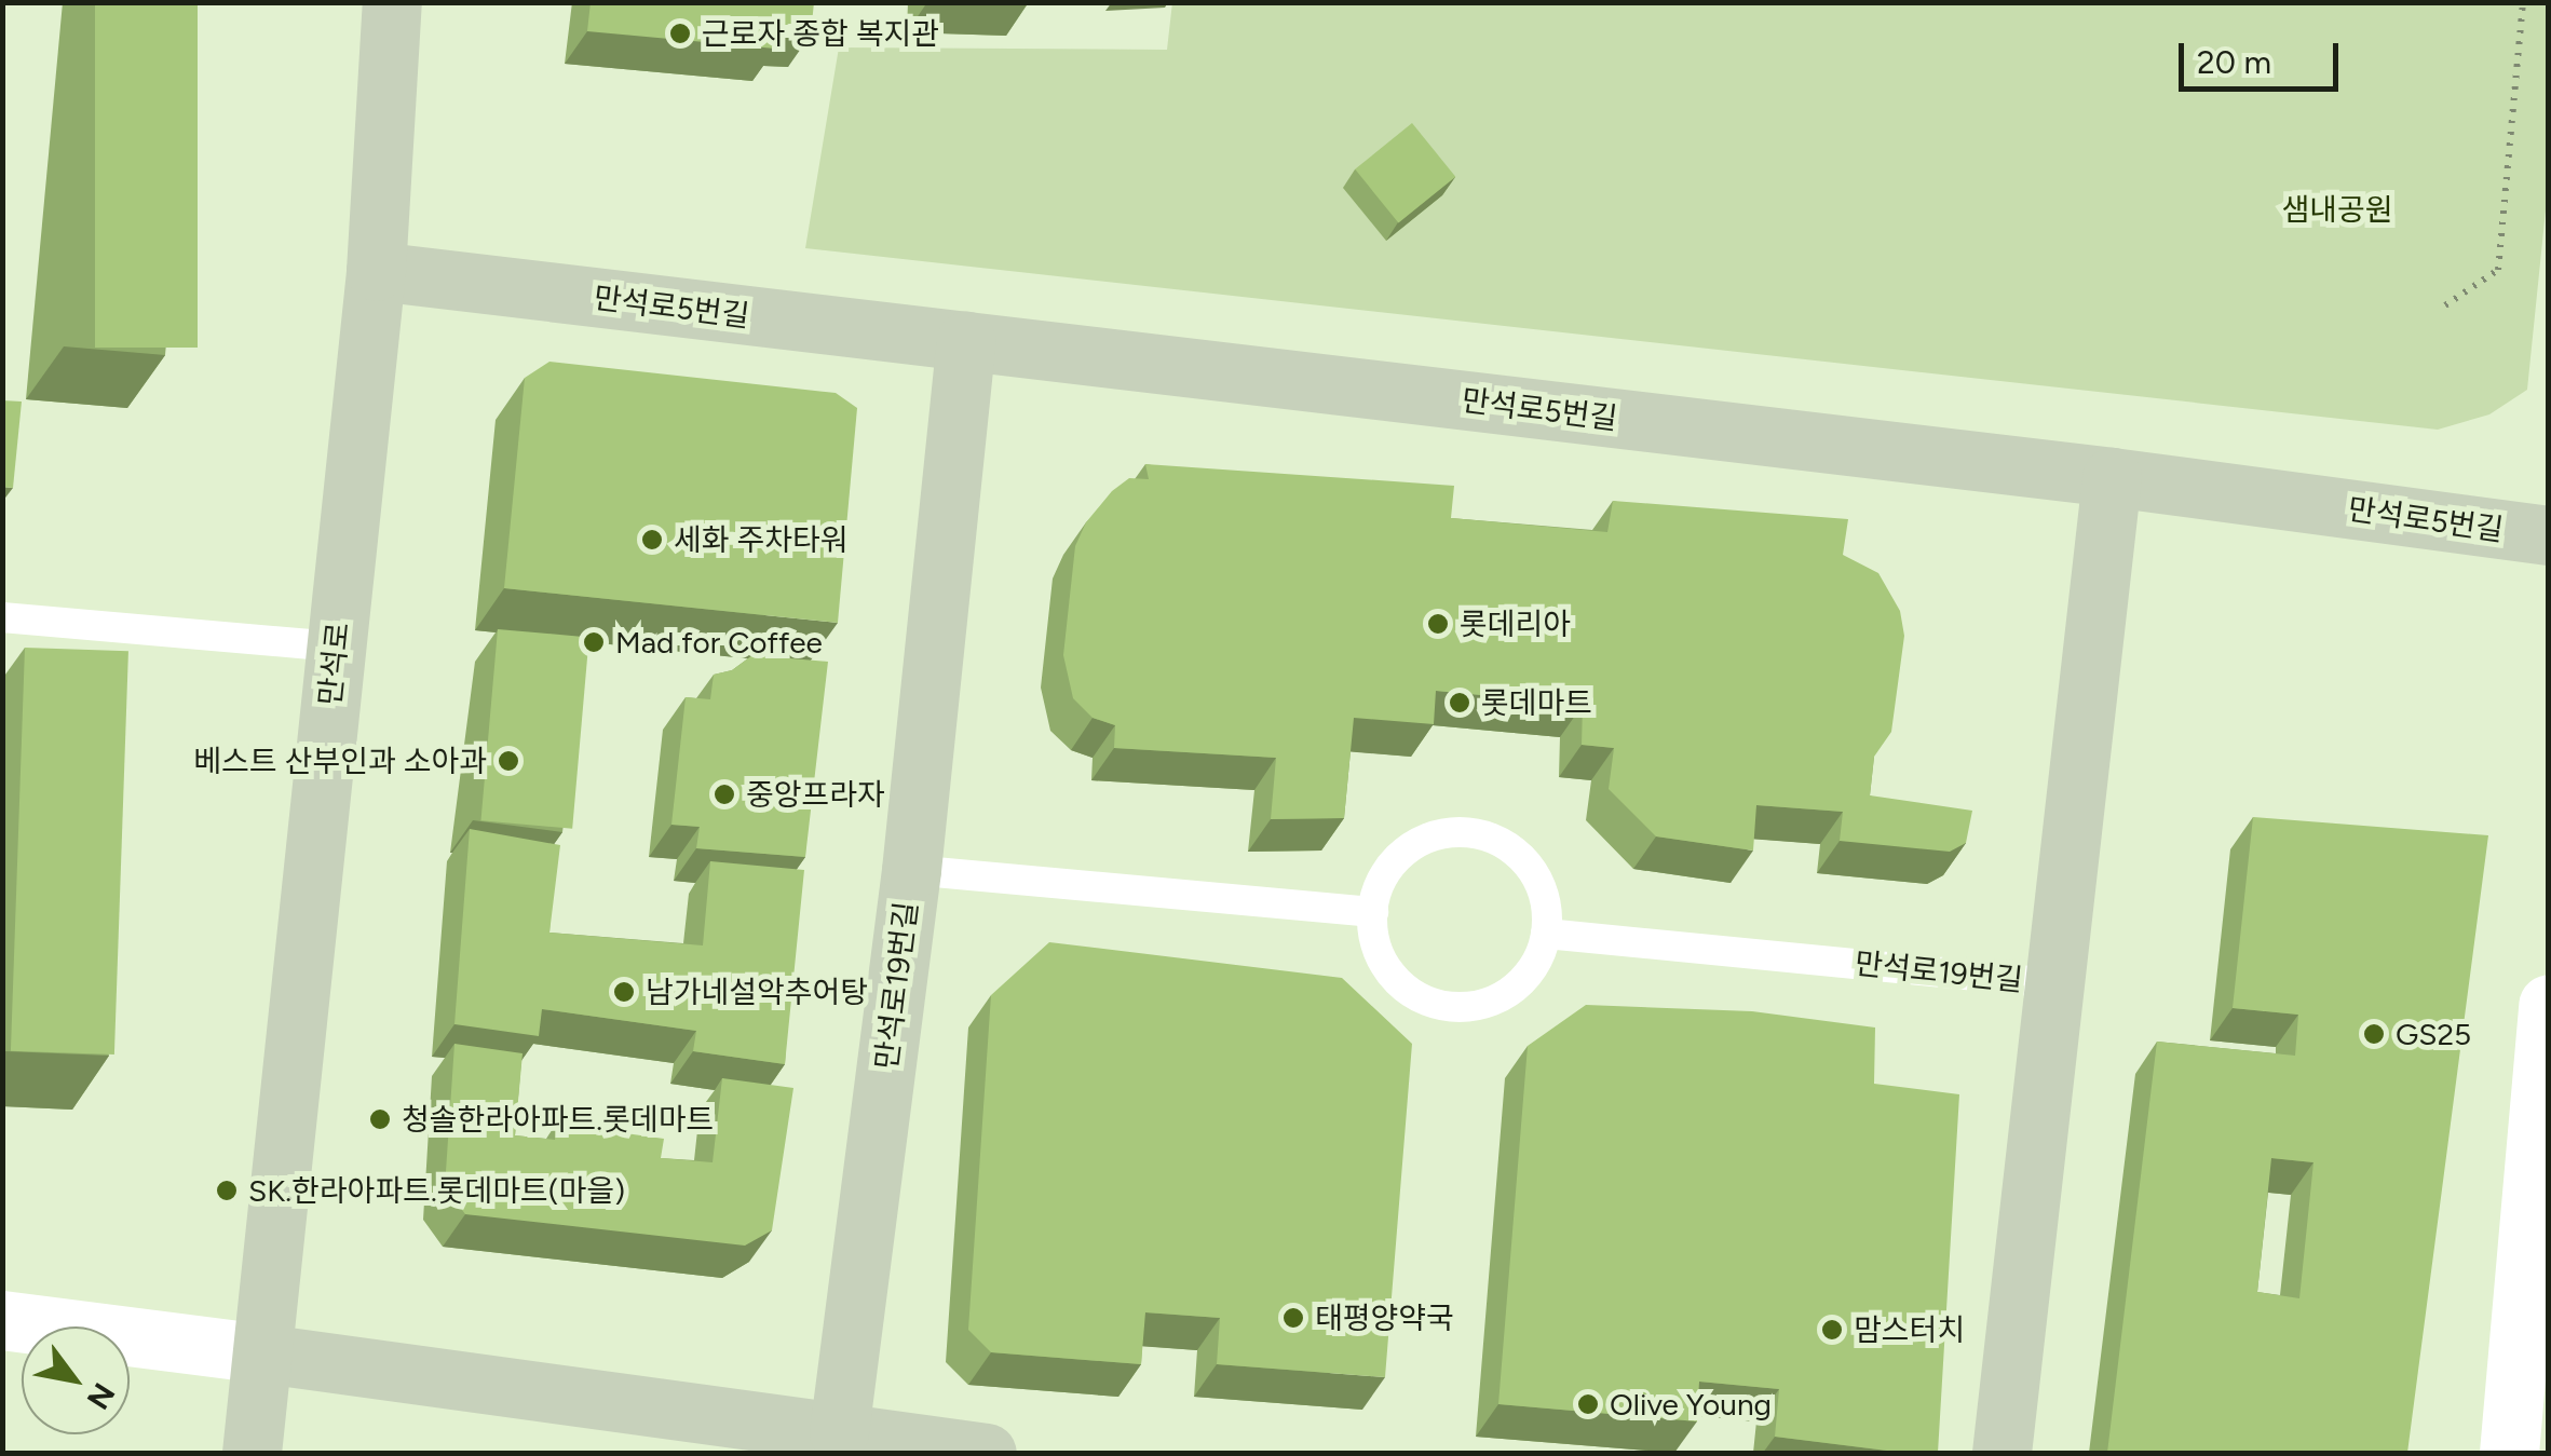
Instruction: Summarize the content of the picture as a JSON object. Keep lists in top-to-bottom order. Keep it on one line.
{"streets":{"street":["만석로5번길","만석로","만석로19번길"]},"crossings":[["만석로5번길","만석로"]],"parks":["샘내공원"],"places":["근로자 종합 복지관","세화 주차타워","롯데리아","Mad for Coffee","롯데마트","베스트 산부인과 소아과","중앙프라자","남가네설악추어탕","GS25","청솔한라아파트.롯데마트","SK.한라아파트.롯데마트(마을)","태평양약국","맘스터치","Olive Young"],"scale_bar":"20 m","north":"bottom right"}
